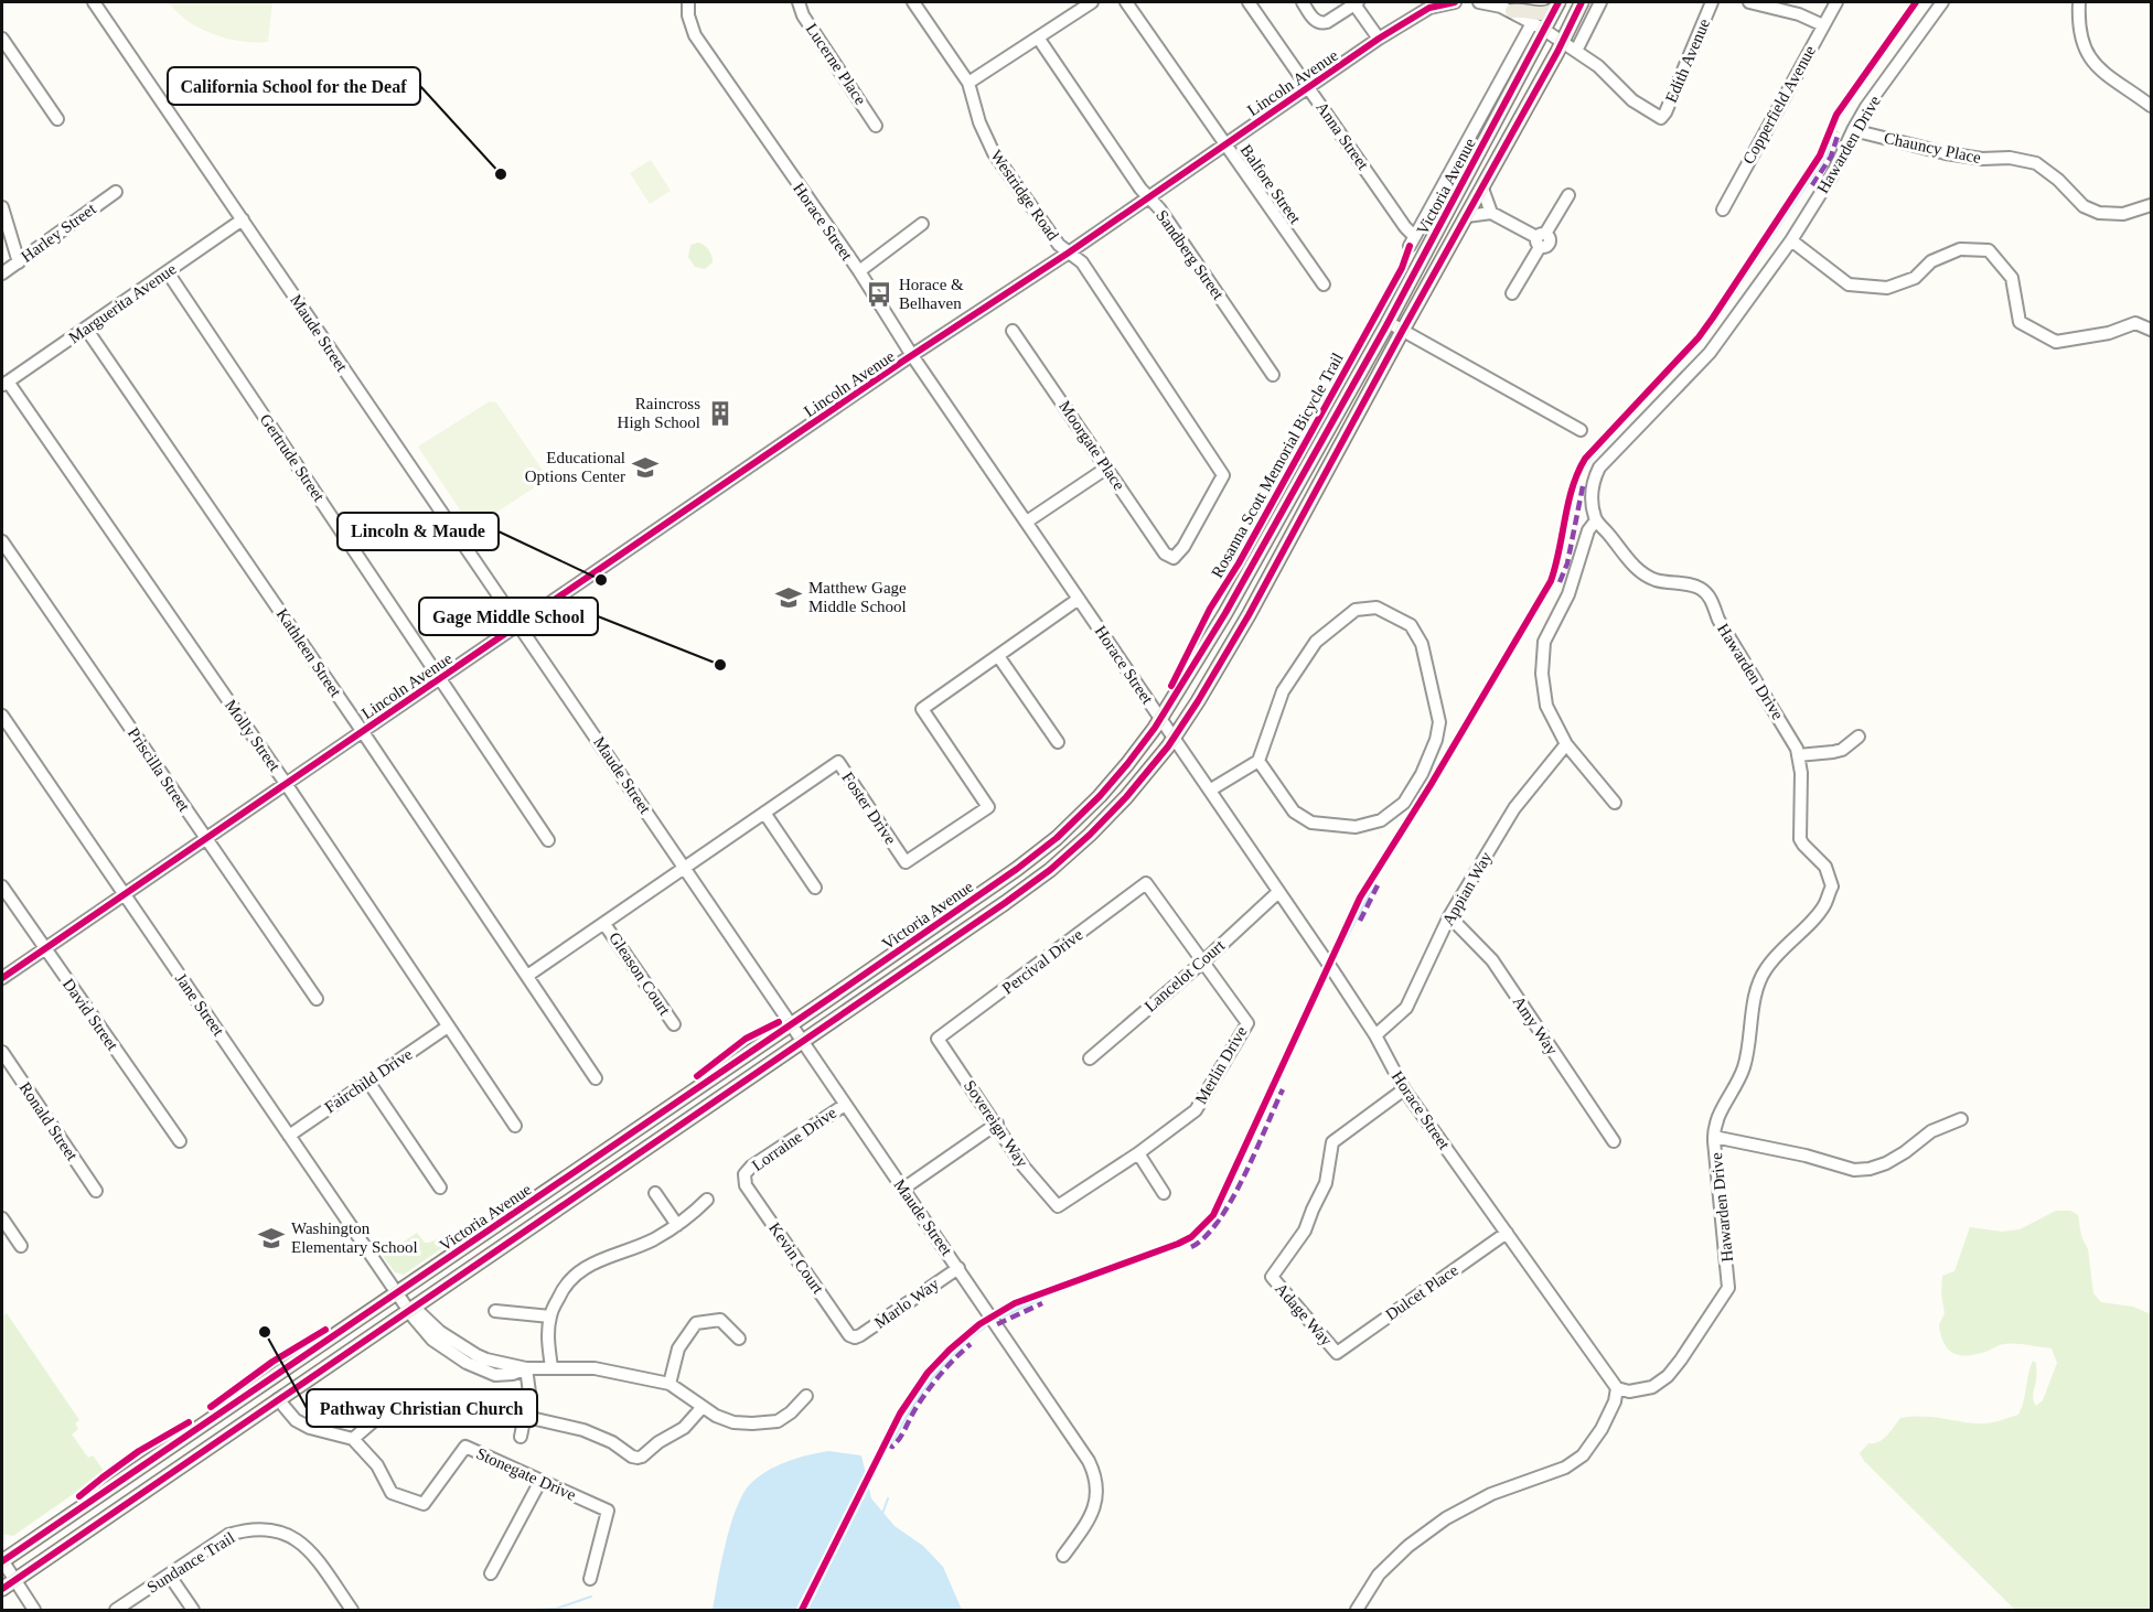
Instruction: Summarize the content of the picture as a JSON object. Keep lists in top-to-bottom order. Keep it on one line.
{"streets":{"main road":["Victoria Avenue"],"street":["Edith Avenue","Lucerne Place","Lincoln Avenue","Copperfield Avenue","Anna Street","Hawarden Drive","Chauncy Place","Balfore Street","Westridge Road","Horace Street","Harley Street","Sandberg Street","Marguerita Avenue","Maude Street","Moorgate Place","Gertrude Street","Kathleen Street","Molly Street","Priscilla Street","Foster Drive","Appian Way","Percival Drive","Gleason Court","Lancelot Court","Jane Street","David Street","Amy Way","Merlin Drive","Fairchild Drive","Ronald Street","Sovereign Way","Lorraine Drive","Kevin Court","Dulcet Place","Marlo Way","Adage Way","Stonegate Drive","Sundance Trail"],"cycle path":["Rosanna Scott Memorial Bicycle Trail"]},"crossings":[["Lincoln Avenue","Anna Street"],["Lincoln Avenue","Balfore Street"],["Lincoln Avenue","Westridge Road"],["Lincoln Avenue","Horace Street"],["Lincoln Avenue","Sandberg Street"],["Lincoln Avenue","Maude Street"],["Lincoln Avenue","Gertrude Street"],["Lincoln Avenue","Kathleen Street"],["Lincoln Avenue","Molly Street"],["Lincoln Avenue","Priscilla Street"],["Lincoln Avenue","Jane Street"],["Lincoln Avenue","David Street"],["Hawarden Drive","Chauncy Place"],["Hawarden Drive","Horace Street"],["Victoria Avenue","Horace Street"],["Victoria Avenue","Maude Street"],["Victoria Avenue","Jane Street"],["Westridge Road","Moorgate Place"],["Horace Street","Foster Drive"],["Horace Street","Appian Way"],["Horace Street","Lancelot Court"],["Horace Street","Dulcet Place"],["Horace Street","Adage Way"],["Marguerita Avenue","Maude Street"],["Marguerita Avenue","Gertrude Street"],["Marguerita Avenue","Kathleen Street"],["Marguerita Avenue","Molly Street"],["Maude Street","Foster Drive"],["Maude Street","Lorraine Drive"],["Maude Street","Marlo Way"],["Kathleen Street","Foster Drive"],["Molly Street","Fairchild Drive"],["Foster Drive","Gleason Court"],["Appian Way","Amy Way"],["Percival Drive","Merlin Drive"],["Percival Drive","Sovereign Way"],["Lancelot Court","Merlin Drive"],["Jane Street","Fairchild Drive"],["Merlin Drive","Sovereign Way"],["Lorraine Drive","Kevin Court"],["Kevin Court","Marlo Way"],["Dulcet Place","Adage Way"]],"places":{"other":["California School for the Deaf","Lincoln & Maude","Gage Middle School","Pathway Christian Church"],"bus stop":["Horace & Belhaven"],"building":["Raincross High School"],"school or university":["Educational Options Center","Matthew Gage Middle School","Washington Elementary School"]}}
